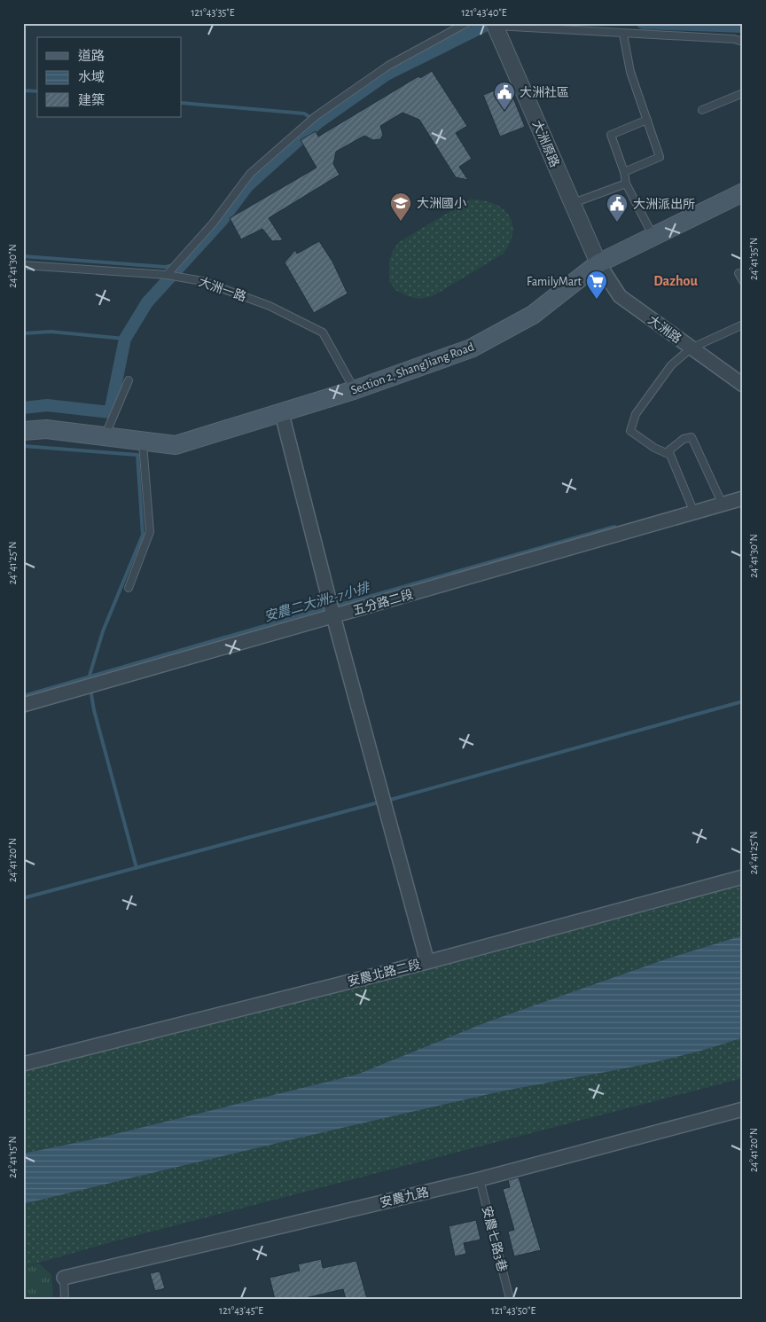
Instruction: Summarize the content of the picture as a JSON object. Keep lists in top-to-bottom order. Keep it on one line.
{"streets":{"main road":["Section 2, ShangJiang Road"],"street":["大洲原路","大洲路","五分路二段","安農北路二段","安農九路"],"lane":["大洲一路","安農七路3巷"]},"crossings":[["大洲原路","大洲路"],["大洲原路","Section 2, ShangJiang Road"],["大洲一路","Section 2, ShangJiang Road"],["大洲路","Section 2, ShangJiang Road"],["安農九路","安農七路3巷"]],"districts":["Dazhou"],"water":["安農二大洲2-7小排"],"places":{"public building":["大洲社區","大洲派出所"],"school or university":["大洲國小"],"supermarket":["FamilyMart"]},"legend":["道路","水域","建築"],"coordinates":["121°43'35\"E","121°43'40\"E","24°41'35\"N","24°41'30\"N","24°41'25\"N","24°41'20\"N","24°41'15\"N","121°43'45\"E","121°43'50\"E"]}
